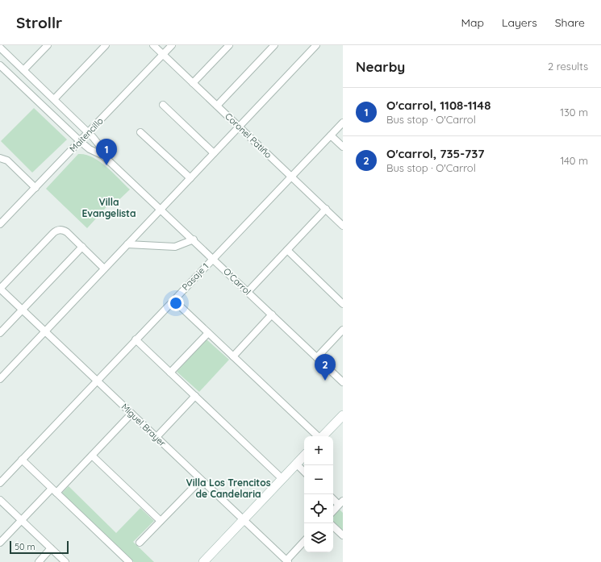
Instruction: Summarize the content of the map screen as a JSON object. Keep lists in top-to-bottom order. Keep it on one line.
{"streets":{"street":["Maitencillo","Coronel Patiño","Pasaje 1","O'Carrol","Miguel Brayer"]},"crossings":[["Maitencillo","Coronel Patiño"],["Maitencillo","O'Carrol"],["Coronel Patiño","Pasaje 1"],["Pasaje 1","O'Carrol"],["Pasaje 1","Miguel Brayer"]],"districts":["Villa Evangelista","Villa Los Trencitos de Candelaria"],"scale_bar":"50 m","page":{"header":"Strollr","nav":["Map","Layers","Share"],"heading":["Nearby","2 results"],"list":[{"mark":"1","name":"O'carrol, 1108-1148","note":"Bus stop · O'Carrol","value":"130 m"},{"mark":"2","name":"O'carrol, 735-737","note":"Bus stop · O'Carrol","value":"140 m"}],"pins":["1","2"],"map_buttons":["+","−"],"scale":"50 m"}}
